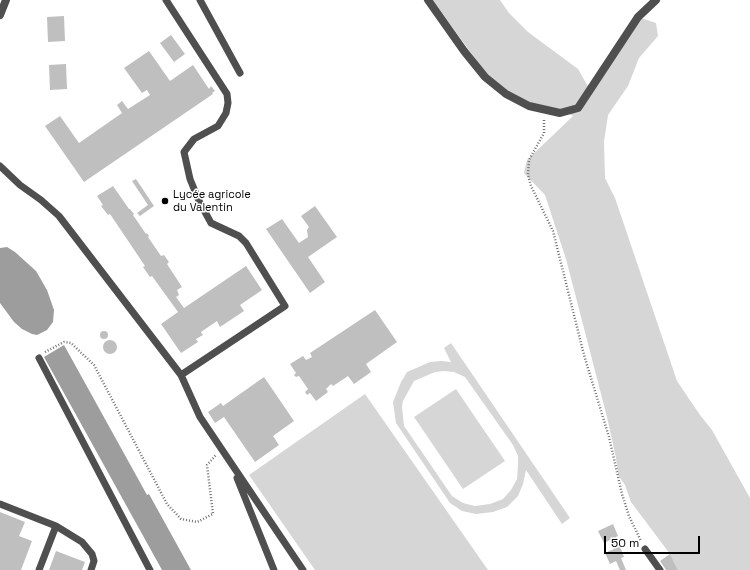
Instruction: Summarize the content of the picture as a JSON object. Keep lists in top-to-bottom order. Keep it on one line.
{"places":["Lycée agricole du Valentin"],"scale_bar":"50 m"}
